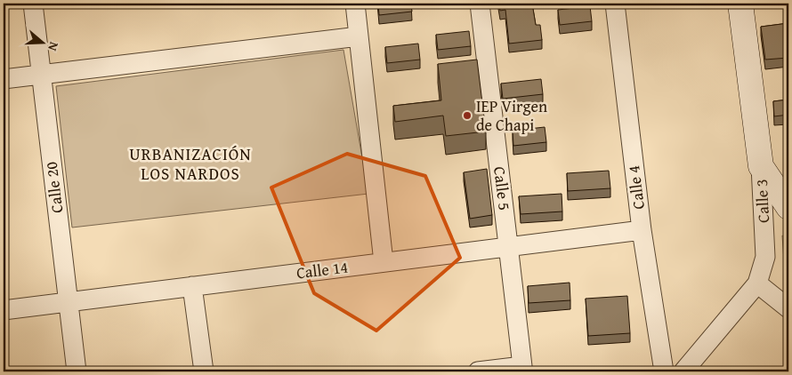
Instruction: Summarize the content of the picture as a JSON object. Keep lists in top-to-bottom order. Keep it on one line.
{"streets":{"street":["Calle 20","Calle 4","Calle 5","Calle 3","Calle 14"]},"crossings":[["Calle 20","Calle 14"],["Calle 4","Calle 14"],["Calle 5","Calle 14"]],"districts":["URBANIZACIÓN LOS NARDOS"],"places":["IEP Virgen de Chapi"],"north":"right"}
